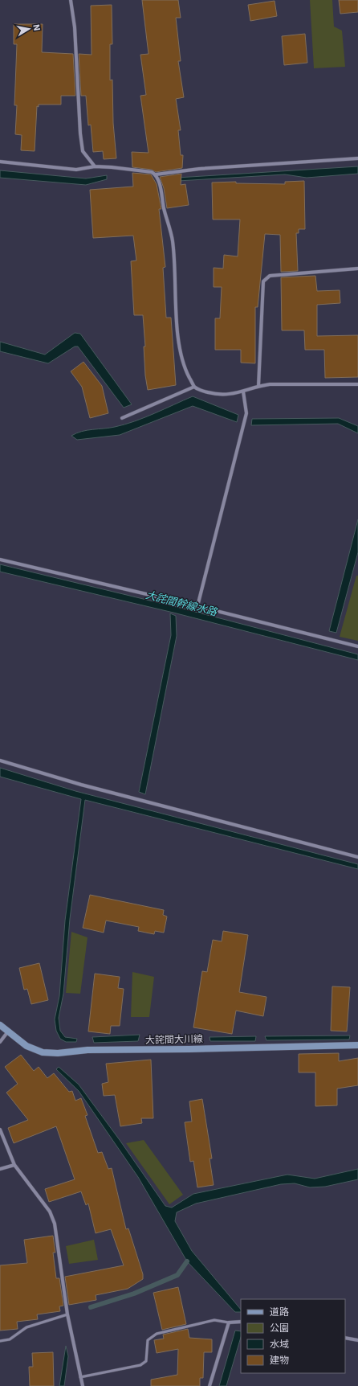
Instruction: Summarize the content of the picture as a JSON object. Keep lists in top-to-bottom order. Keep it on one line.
{"streets":{"main road":["大詫間大川線"]},"water":["大詫間幹線水路"],"legend":["道路","公園","水域","建物"],"north":"right"}
